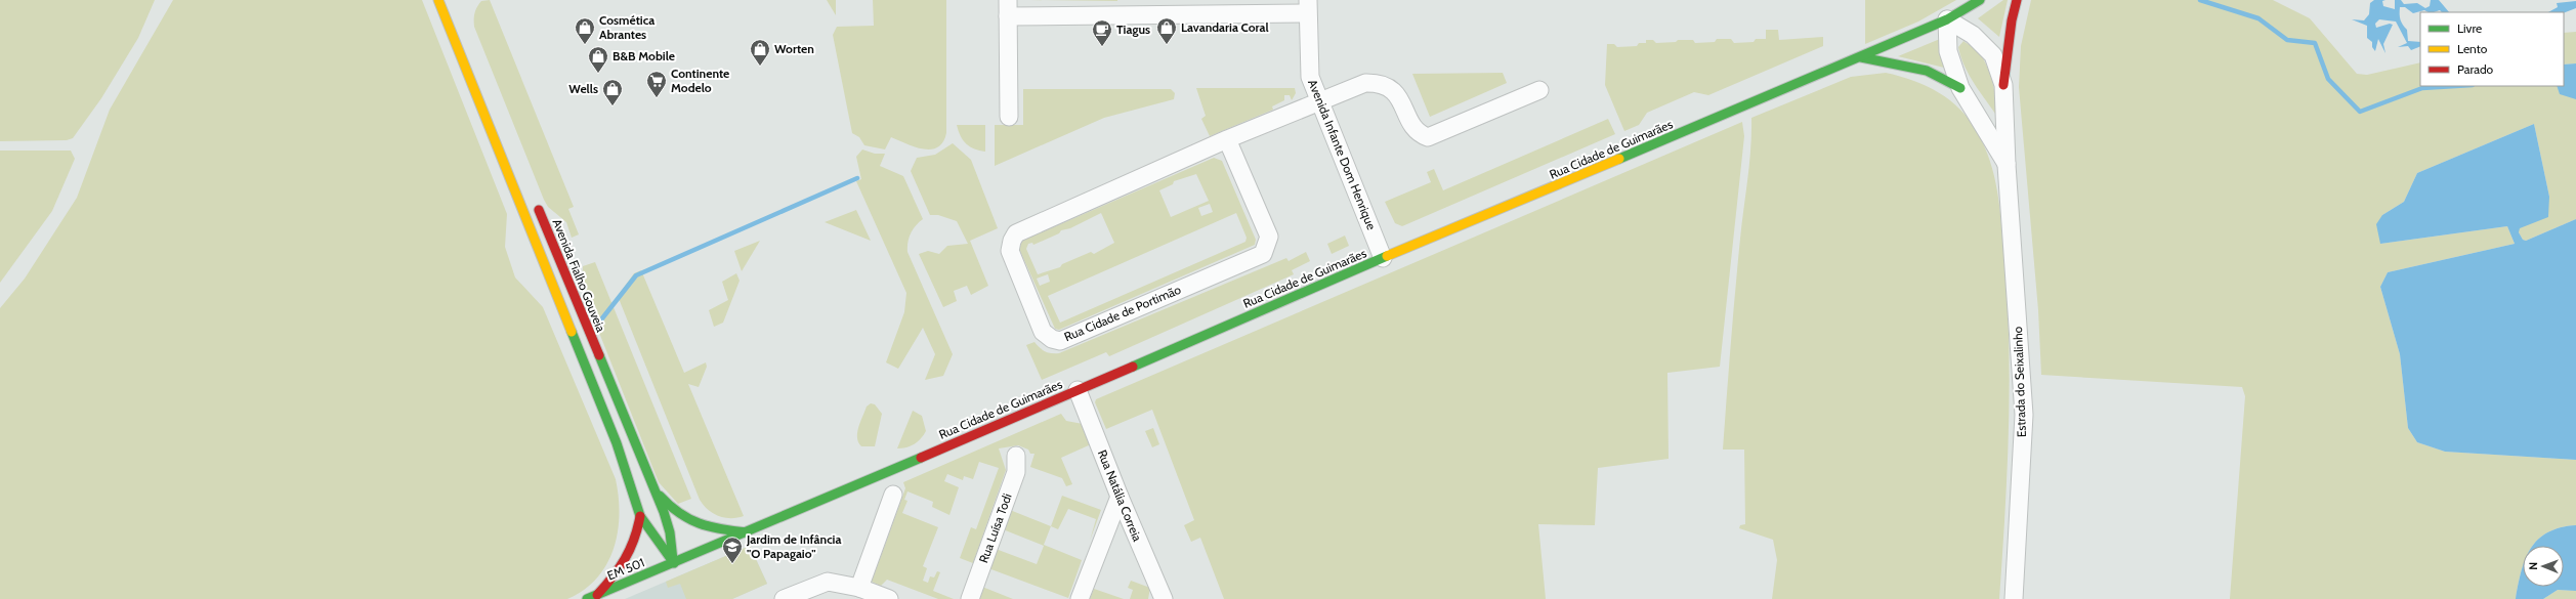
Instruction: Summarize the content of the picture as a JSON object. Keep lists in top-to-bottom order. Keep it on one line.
{"streets":{"main road":["Rua Cidade de Guimarães","Avenida Fialho Gouveia","EM 501"],"street":["Avenida Infante Dom Henrique","Rua Cidade de Portimão","Estrada do Seixalinho","Rua Natália Correia","Rua Luísa Todi"]},"crossings":[["Rua Cidade de Guimarães","Avenida Infante Dom Henrique"],["Rua Cidade de Guimarães","Avenida Fialho Gouveia"],["Rua Cidade de Guimarães","Estrada do Seixalinho"],["Rua Cidade de Guimarães","Rua Natália Correia"],["Rua Cidade de Guimarães","EM 501"],["Avenida Infante Dom Henrique","Rua Cidade de Portimão"],["Avenida Fialho Gouveia","EM 501"]],"places":{"shop":["Cosmética Abrantes","Lavandaria Coral","Worten","B&B Mobile","Wells"],"cafe":["Tiagus"],"supermarket":["Continente Modelo"],"school or university":["Jardim de Infância \"O Papagaio\""]},"legend":["Livre","Lento","Parado"],"north":"left"}
